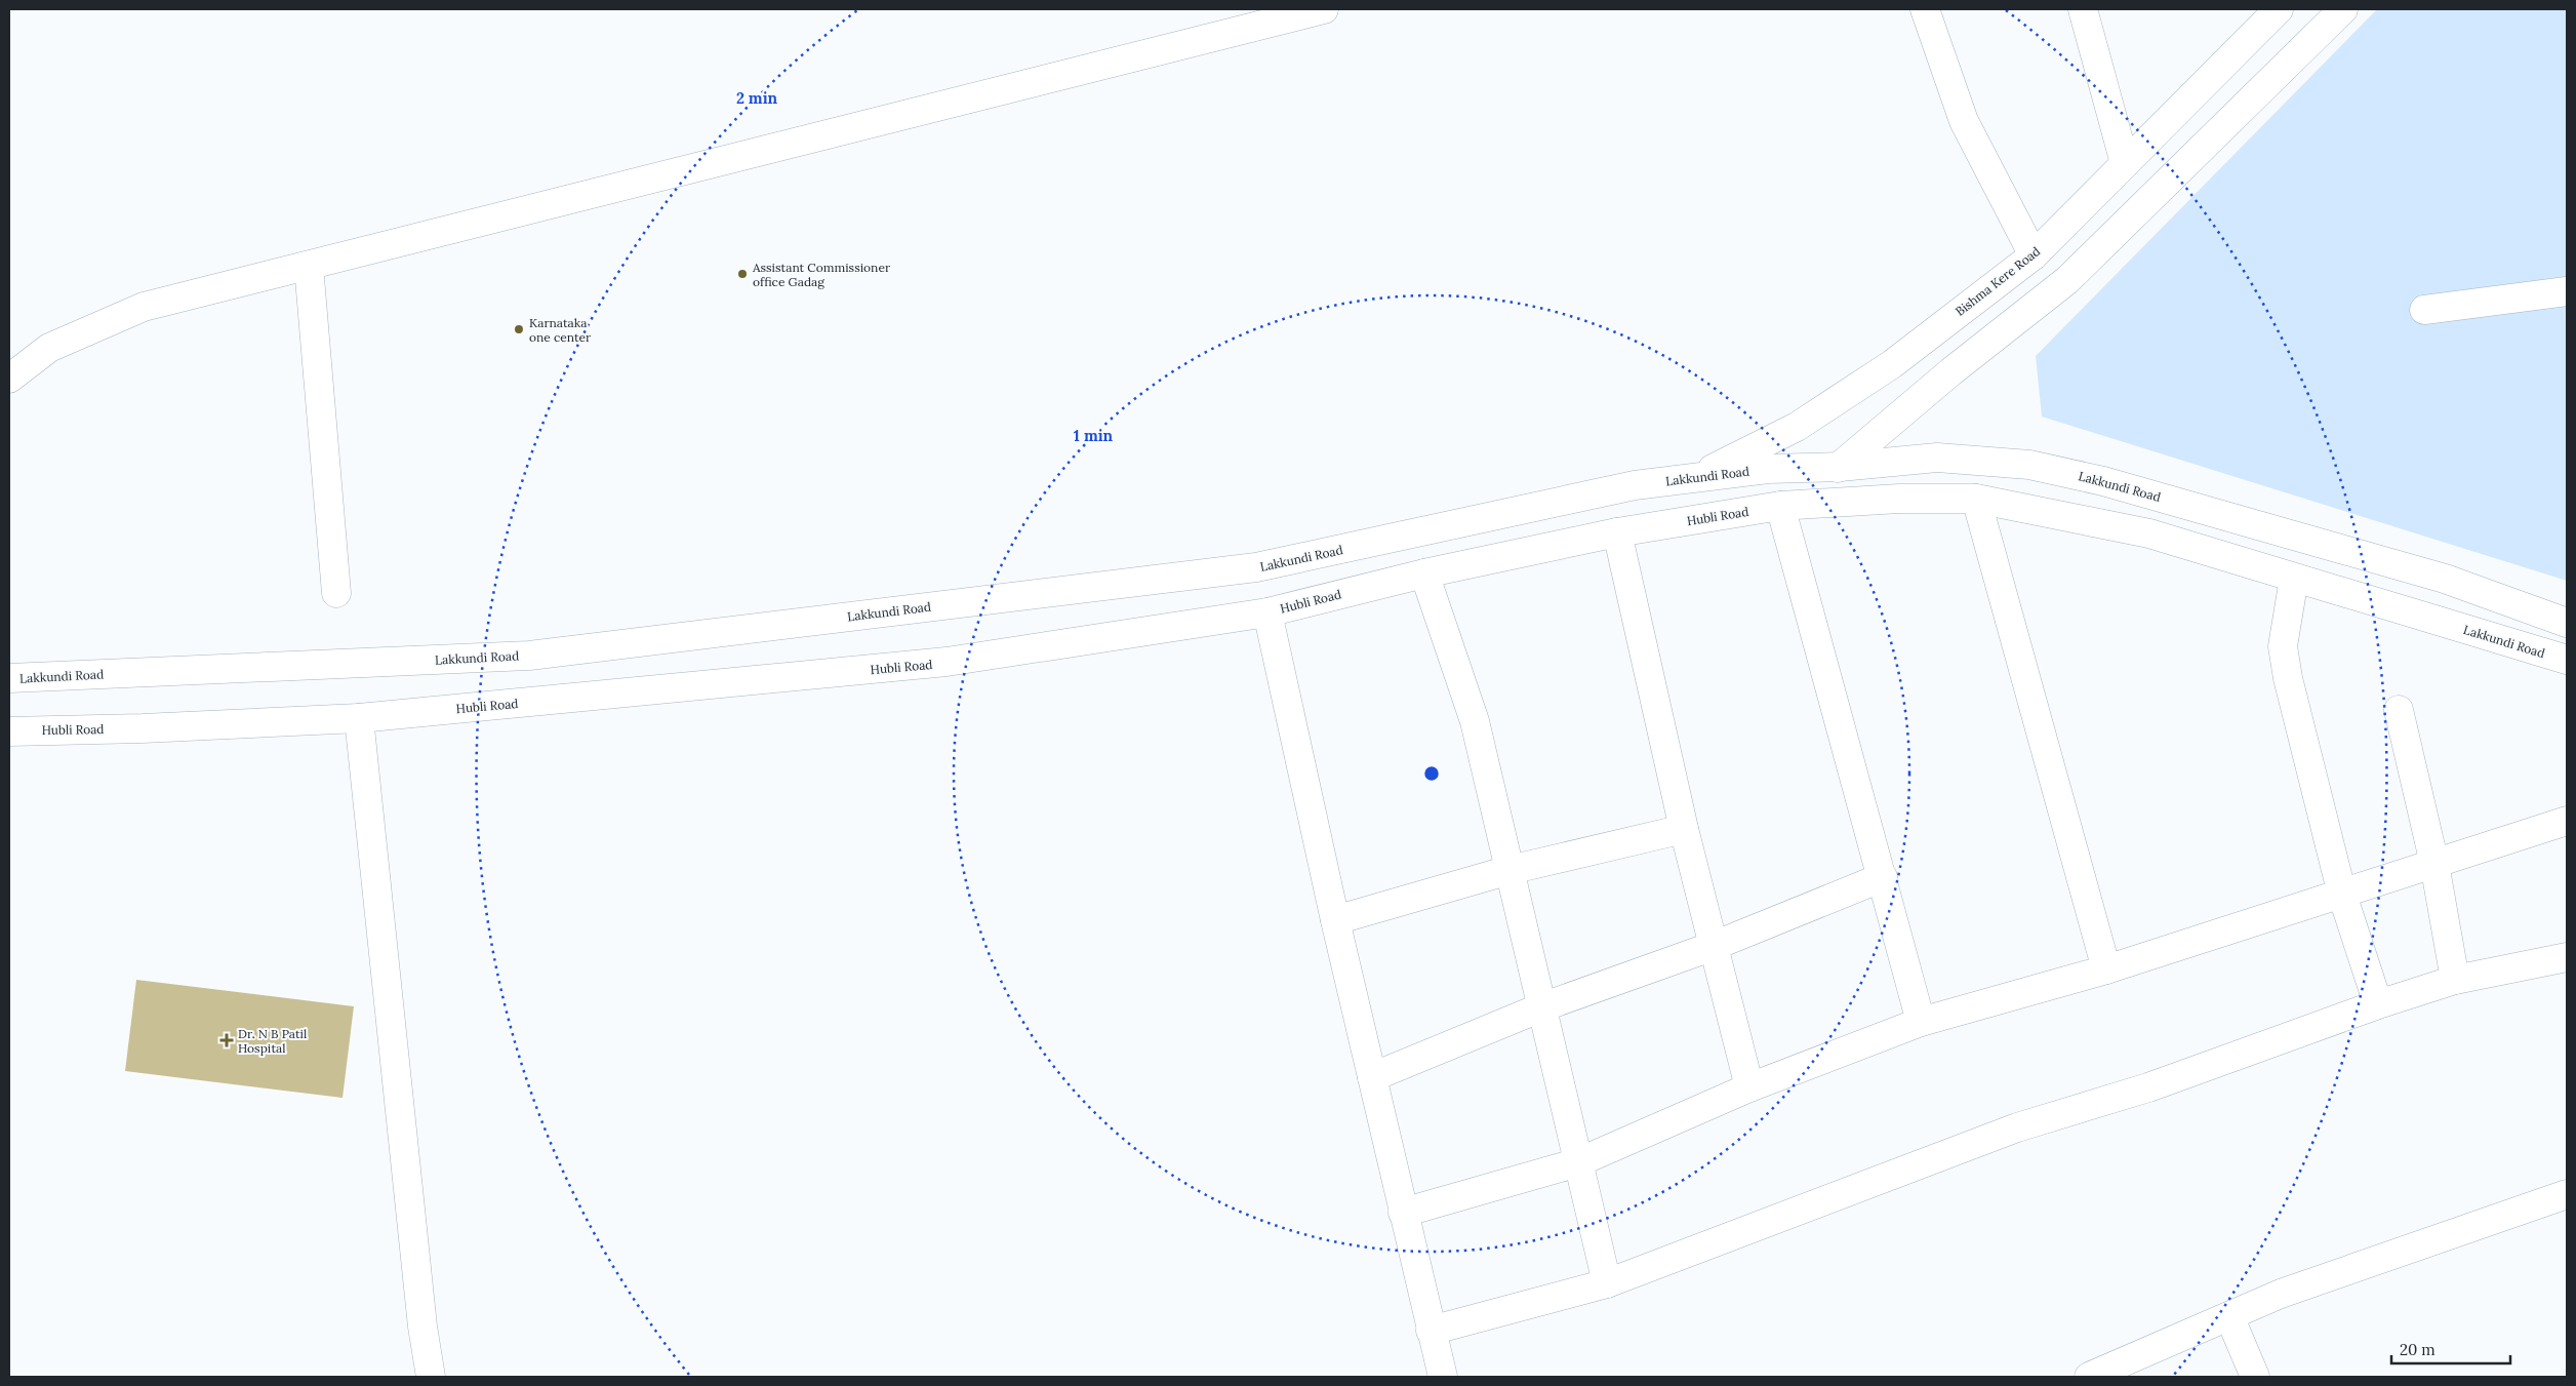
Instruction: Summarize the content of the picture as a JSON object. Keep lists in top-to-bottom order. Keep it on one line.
{"streets":{"street":["Bishma Kere Road","Lakkundi Road","Hubli Road"]},"crossings":[["Bishma Kere Road","Lakkundi Road"],["Lakkundi Road","Hubli Road"]],"places":{"other":["Assistant Commissioner office Gadag","Karnataka one center"],"health":["Dr. N B Patil Hospital"]},"scale_bar":"20 m","rings":["2 min","1 min"]}
